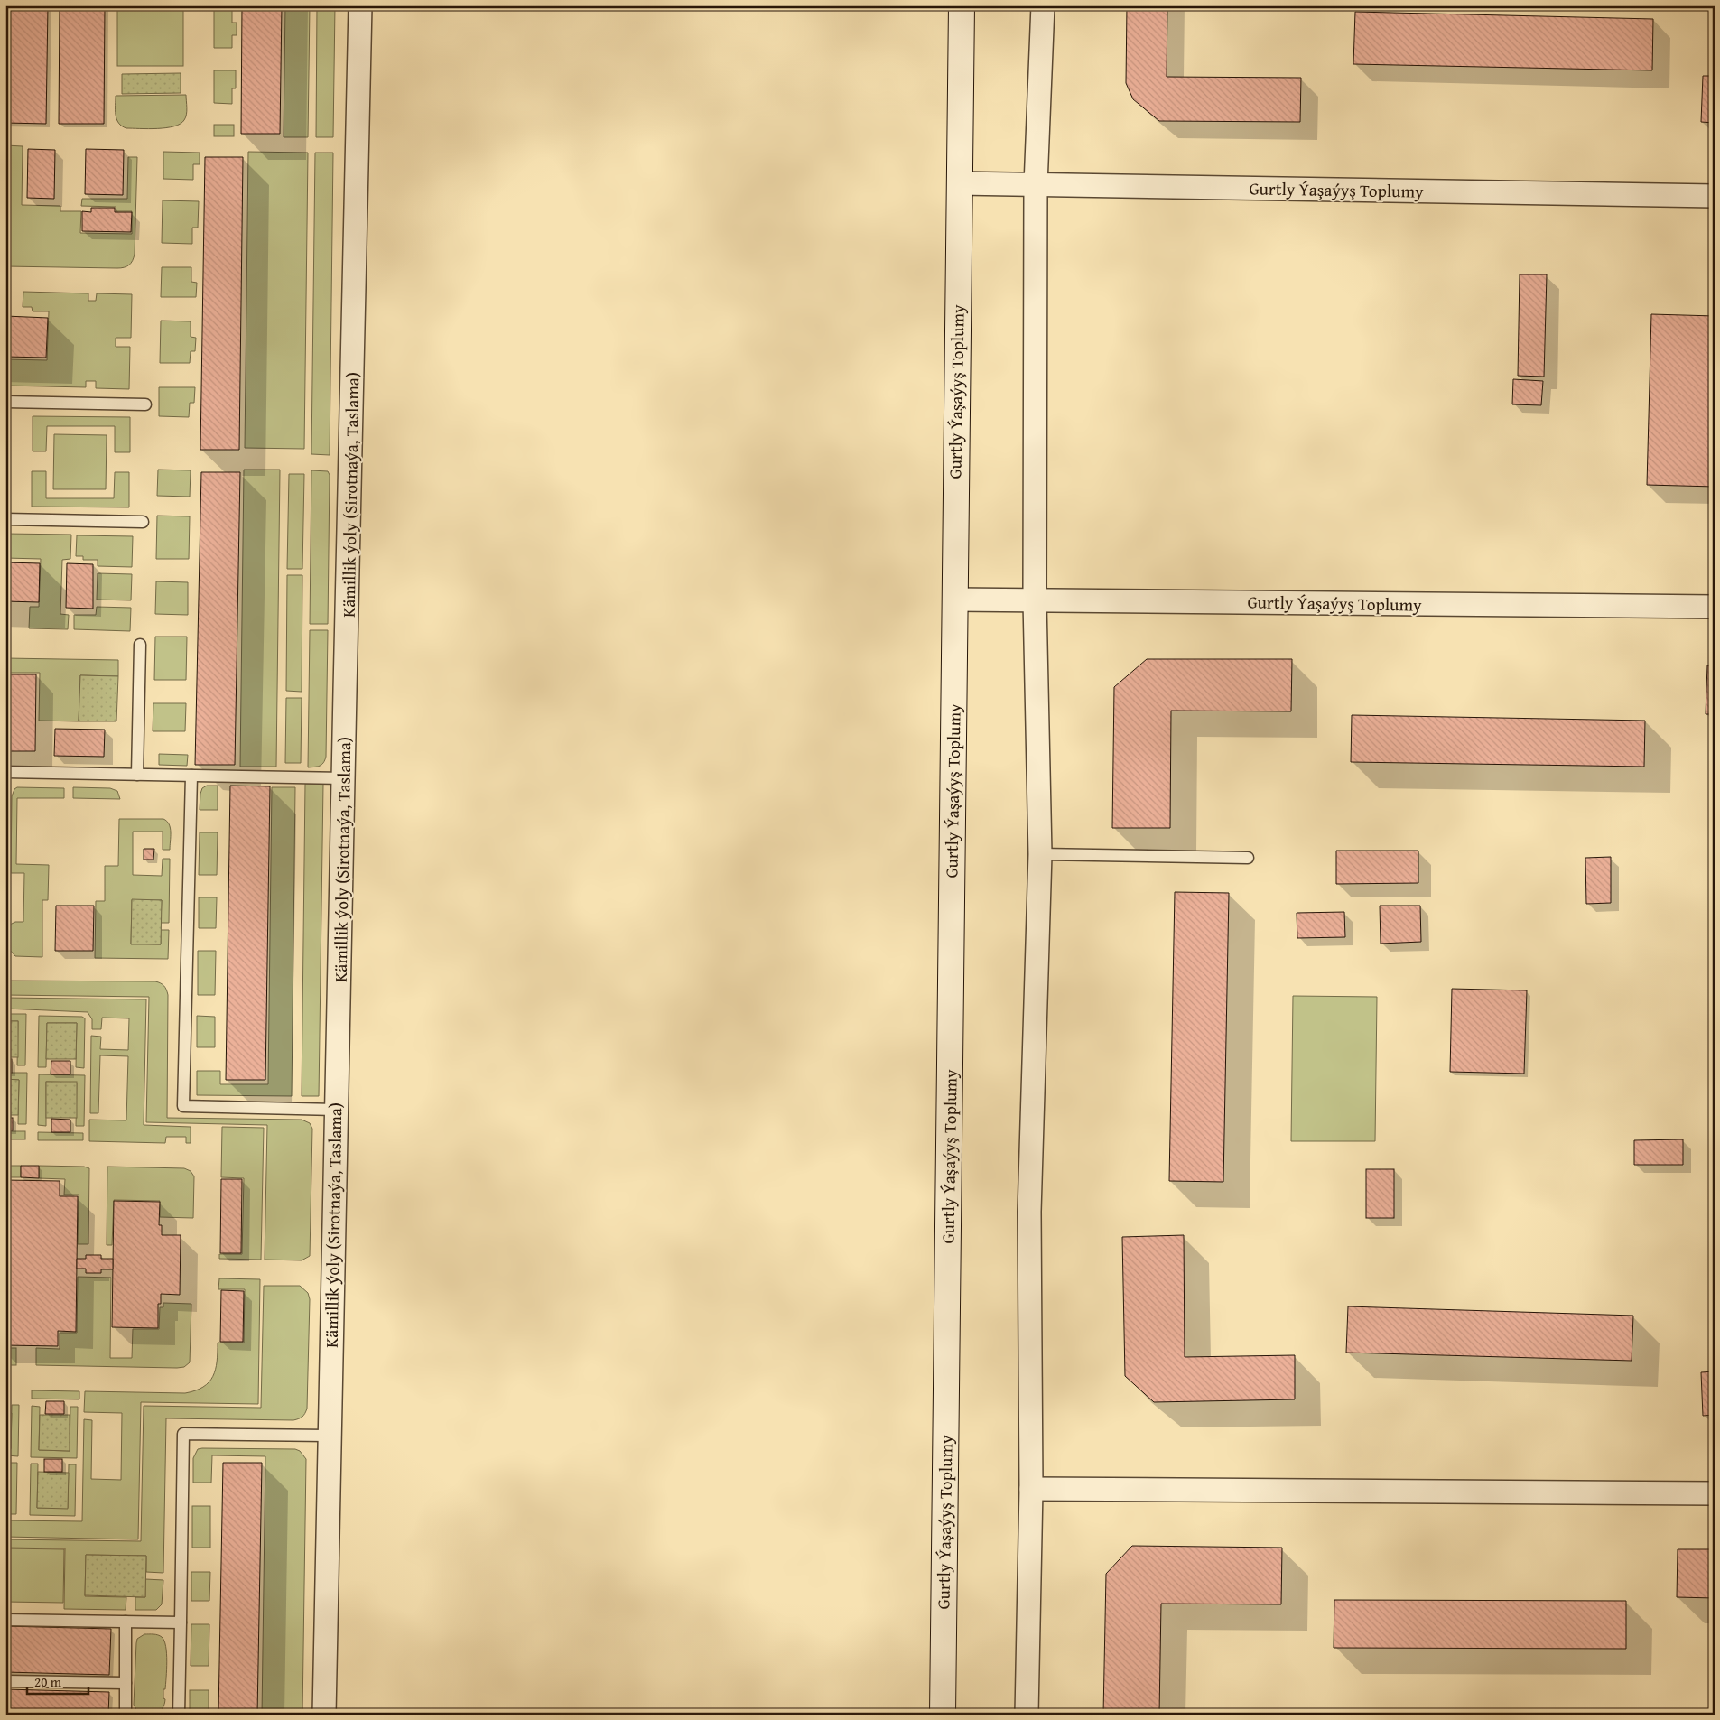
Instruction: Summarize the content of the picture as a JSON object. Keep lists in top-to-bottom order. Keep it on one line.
{"streets":{"street":["Gurtly Ýaşaýyş Toplumy","Kämillik ýoly (Sirotnaýa, Taslama)"]},"scale_bar":"20 m"}
